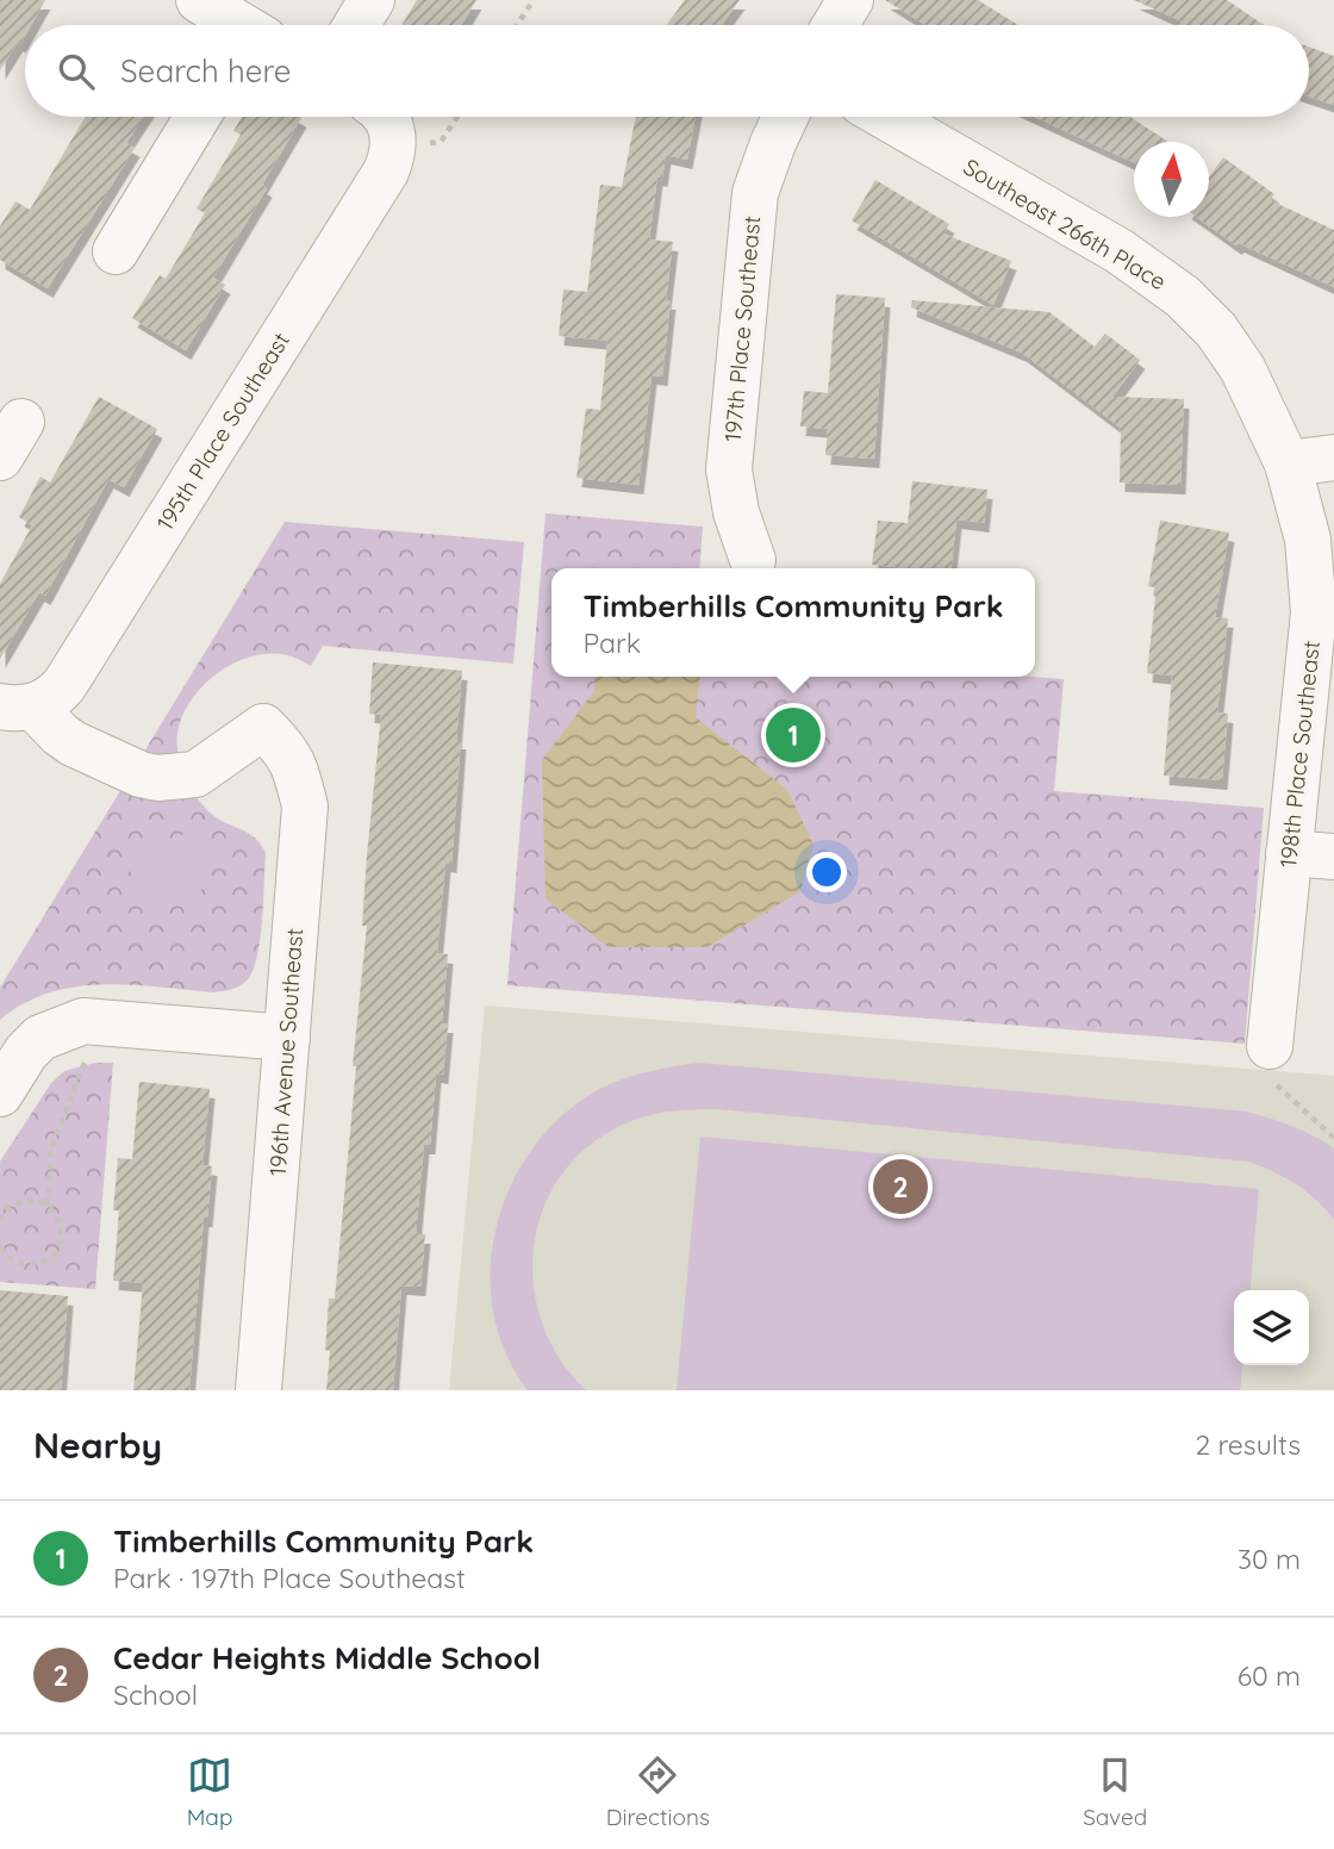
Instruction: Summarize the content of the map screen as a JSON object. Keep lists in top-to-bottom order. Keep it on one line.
{"streets":{"street":["Southeast 266th Place","197th Place Southeast","195th Place Southeast","198th Place Southeast","196th Avenue Southeast"]},"crossings":[["Southeast 266th Place","198th Place Southeast"],["195th Place Southeast","196th Avenue Southeast"]],"north":"top","page":{"search":"Search here","popup":["Timberhills Community Park","Park"],"pins":["1","2"],"heading":["Nearby","2 results"],"list":[{"mark":"1","name":"Timberhills Community Park","note":"Park · 197th Place Southeast","value":"30 m"},{"mark":"2","name":"Cedar Heights Middle School","note":"School","value":"60 m"}],"nav":["Map","Directions","Saved"]}}
